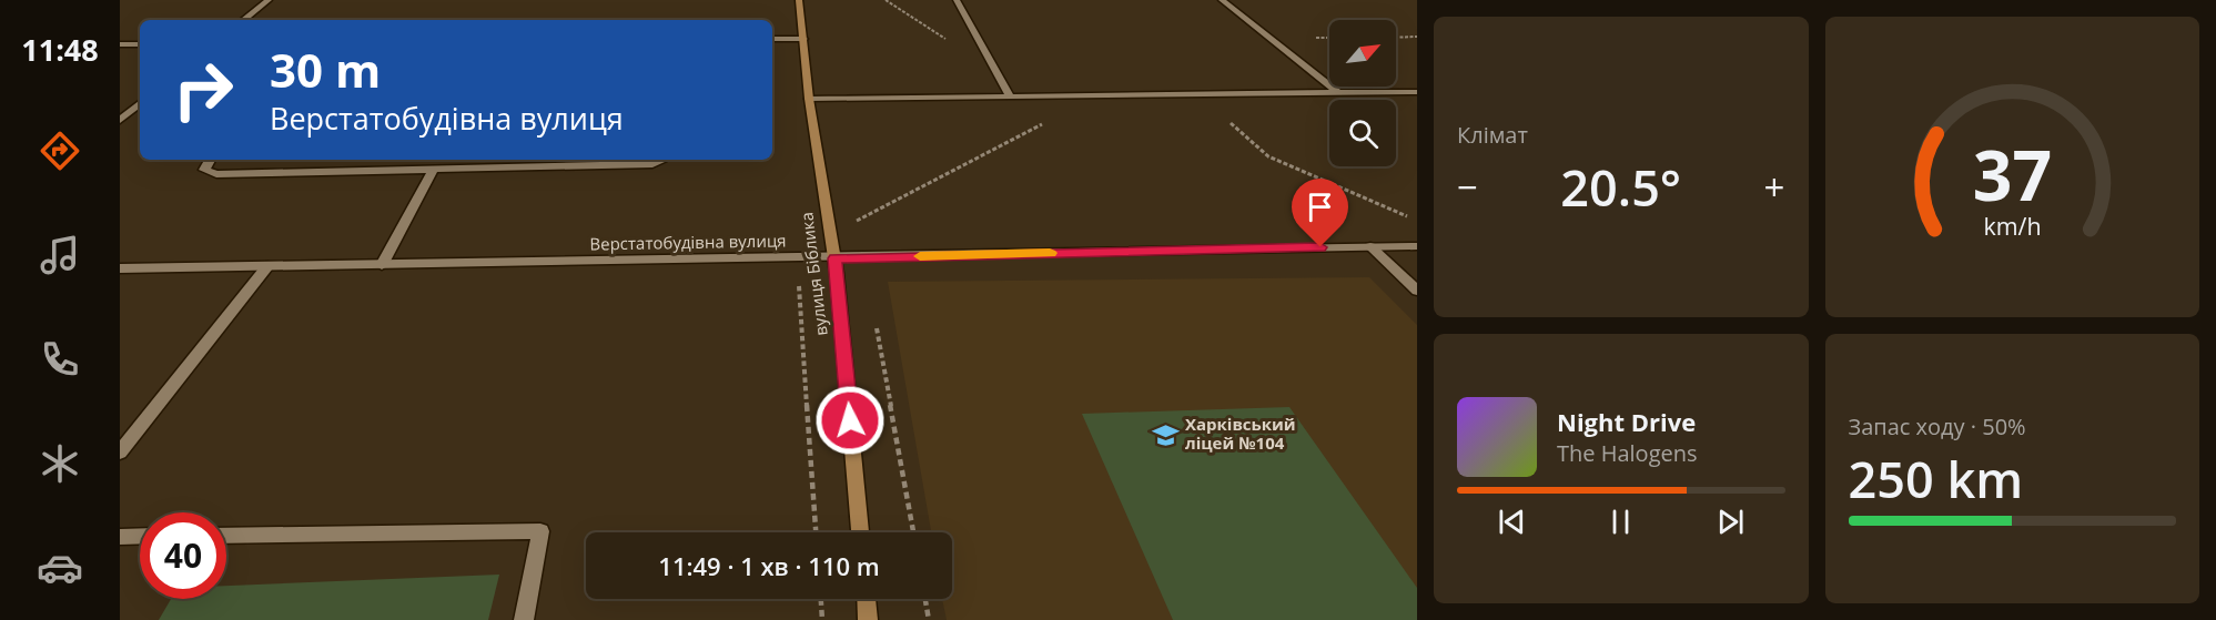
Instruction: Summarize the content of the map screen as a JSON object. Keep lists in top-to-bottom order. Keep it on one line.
{"streets":{"street":["Верстатобудівна вулиця","вулиця Біблика"]},"crossings":[["Верстатобудівна вулиця","вулиця Біблика"]],"places":{"school or university":["Харківський ліцей №104"]},"north":"top right","page":{"tabs":"11:48","tile":["Клімат",["Запас ходу · 50%","250 km"]],"turn":["30 m","Верстатобудівна вулиця"],"heat":["−","20.5°","+"],"song":["Night Drive","The Halogens"],"limit":"40","trip":"11:49 · 1 хв · 110 m","gauge":["37","km/h"]}}
